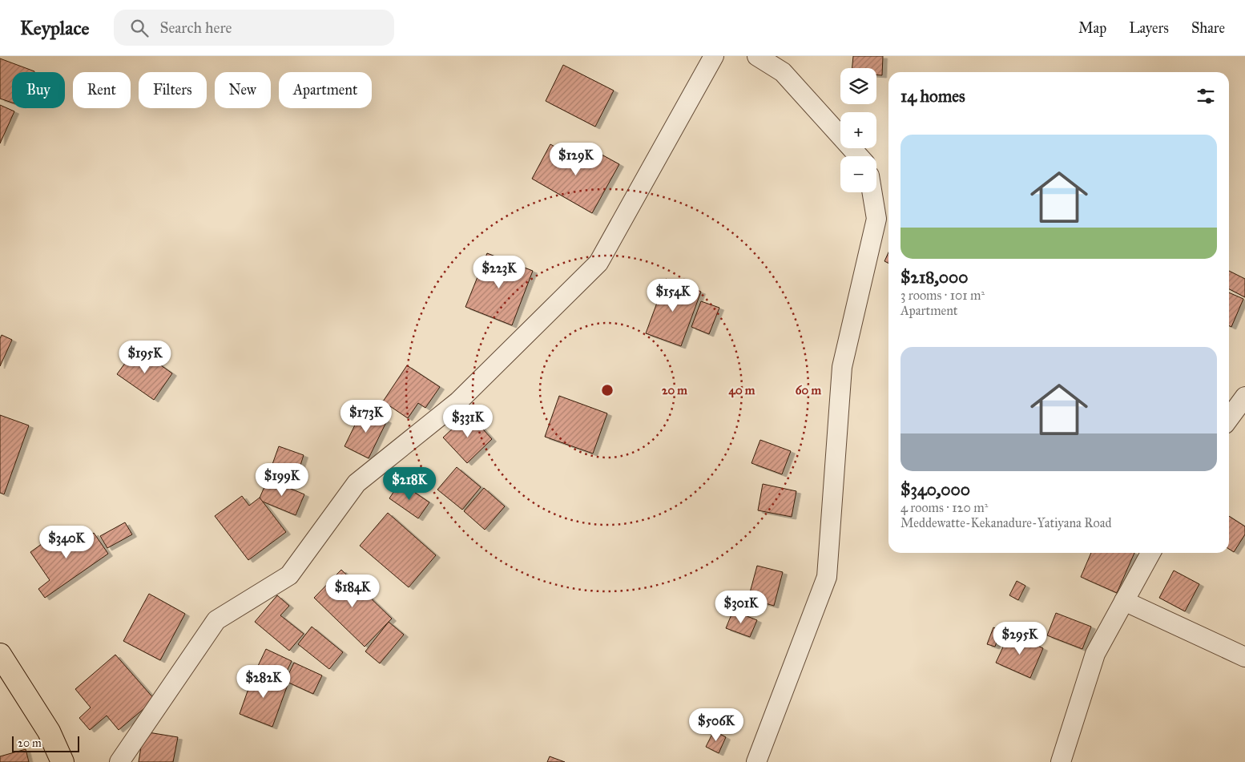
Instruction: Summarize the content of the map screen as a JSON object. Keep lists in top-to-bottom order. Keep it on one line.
{"scale_bar":"20 m","page":{"header":"Keyplace","search":"Search here","nav":["Map","Layers","Share"],"map_buttons":["+","−"],"chip":["Buy","Rent","Filters","New","Apartment"],"heading":"14 homes","list":[{"name":"$218,000","note":"3 rooms · 101 m² · Apartment"},{"name":"$340,000","note":"4 rooms · 120 m² · Meddewatte-Kekanadure-Yatiyana Road"}],"price":["$129K","$223K","$154K","$195K","$173K","$331K","$199K","$218K","$340K","$184K","$301K","$295K","$282K","$506K"],"scale":"20 m"},"rings":["20 m","40 m","60 m"]}
